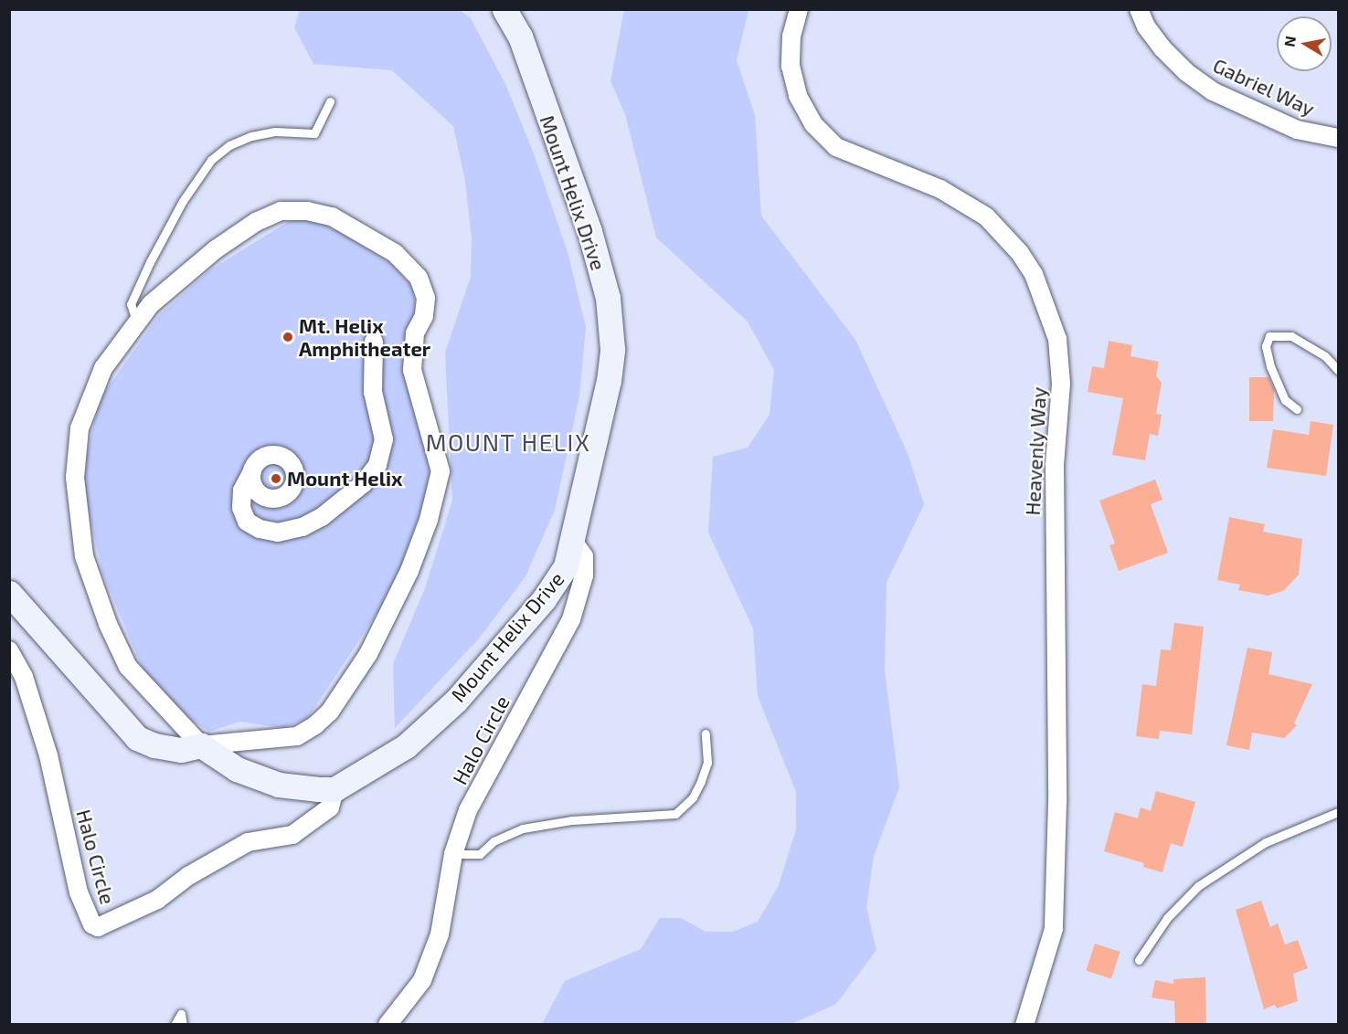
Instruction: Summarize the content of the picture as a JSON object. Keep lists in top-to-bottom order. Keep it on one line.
{"streets":{"street":["Gabriel Way","Mount Helix Drive","Heavenly Way","Halo Circle"]},"crossings":[["Mount Helix Drive","Halo Circle"]],"districts":["MOUNT HELIX"],"places":["Mt. Helix Amphitheater","Mount Helix"],"north":"left"}
